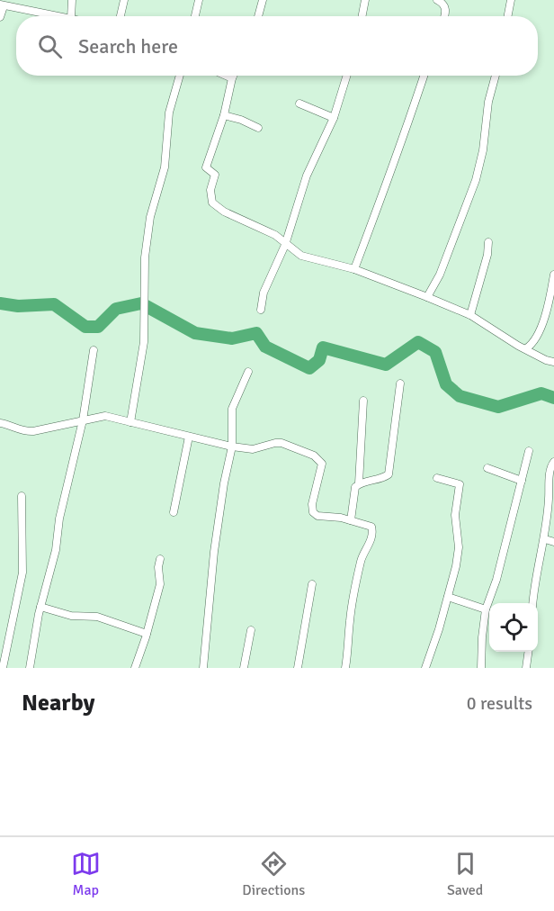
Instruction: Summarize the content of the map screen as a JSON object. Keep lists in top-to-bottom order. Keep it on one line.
{"page":{"search":"Search here","heading":["Nearby","0 results"],"nav":["Map","Directions","Saved"]}}
